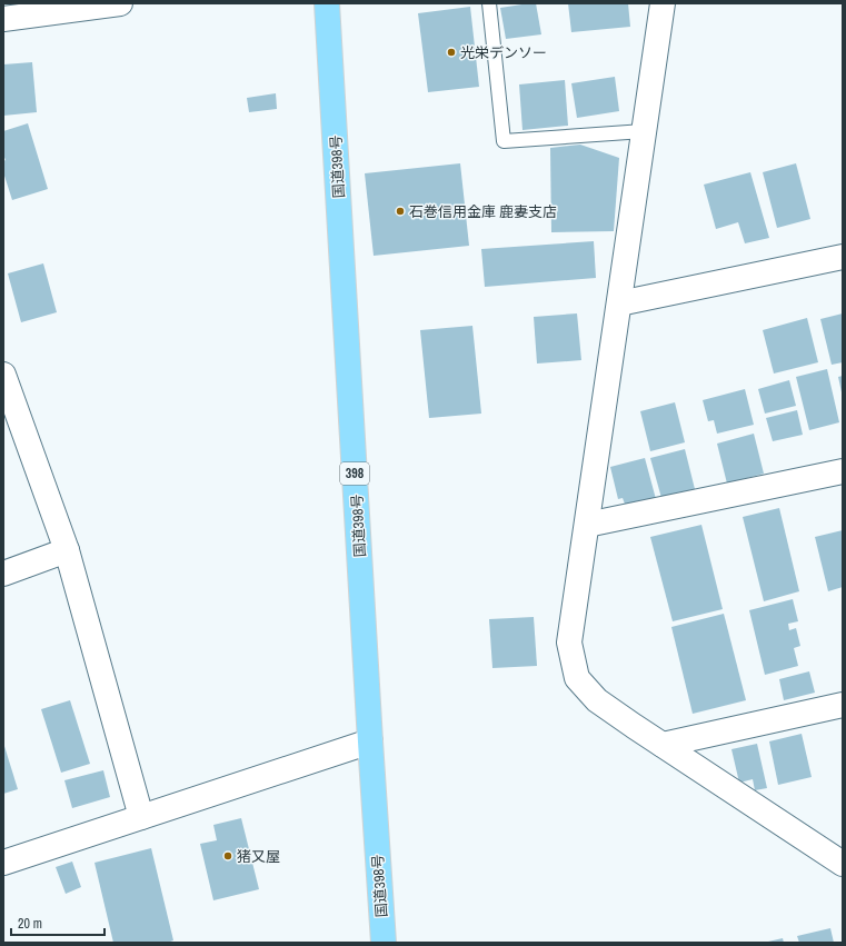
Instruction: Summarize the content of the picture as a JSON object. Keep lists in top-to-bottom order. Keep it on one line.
{"streets":{"highway":["国道398号","398"]},"places":["光栄デンソー","石巻信用金庫 鹿妻支店","猪又屋"],"scale_bar":"20 m"}
